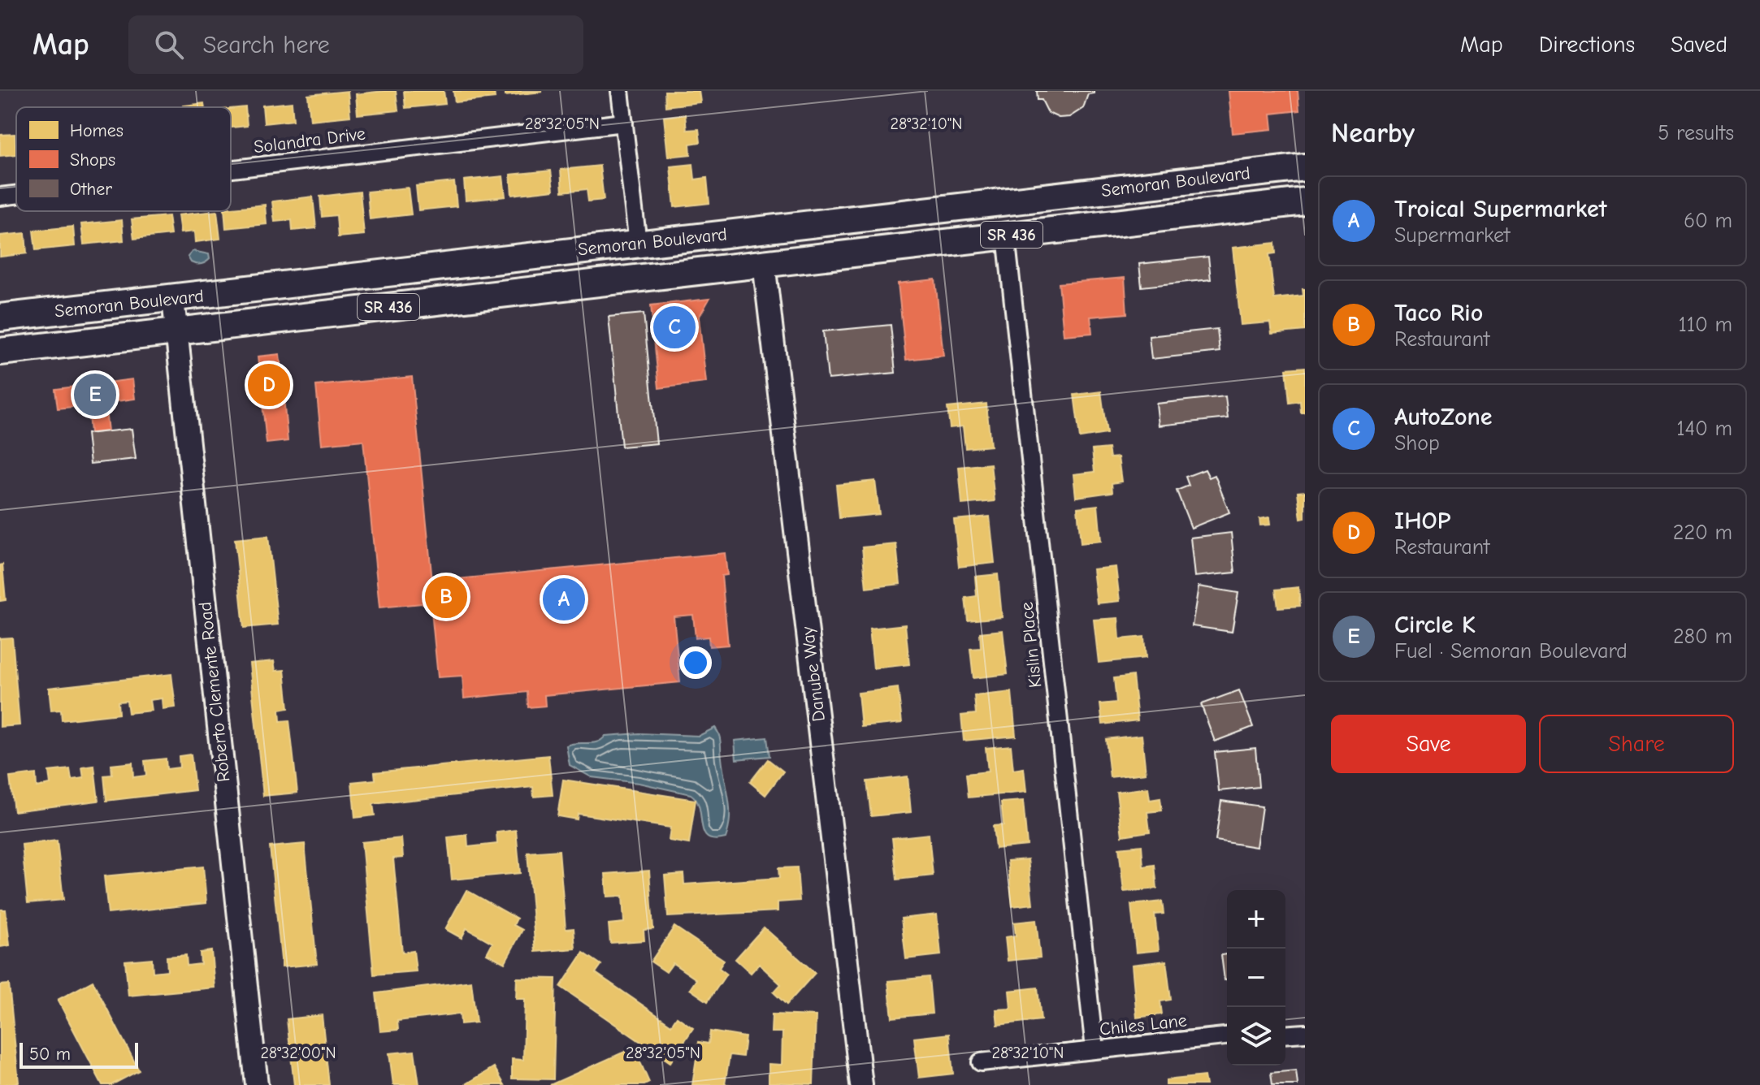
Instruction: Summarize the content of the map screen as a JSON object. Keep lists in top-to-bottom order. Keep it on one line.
{"streets":{"main road":["Semoran Boulevard","SR 436"],"street":["Solandra Drive","Kislin Place","Danube Way","Roberto Clemente Road","Chiles Lane"]},"crossings":[["Semoran Boulevard","Kislin Place"],["Semoran Boulevard","Danube Way"],["Semoran Boulevard","Roberto Clemente Road"],["Kislin Place","Chiles Lane"]],"legend":["Homes","Shops","Other"],"scale_bar":"50 m","page":{"header":"Map","search":"Search here","nav":["Map","Directions","Saved"],"heading":["Nearby","5 results"],"list":[{"mark":"A","name":"Troical Supermarket","note":"Supermarket","value":"60 m"},{"mark":"B","name":"Taco Rio","note":"Restaurant","value":"110 m"},{"mark":"C","name":"AutoZone","note":"Shop","value":"140 m"},{"mark":"D","name":"IHOP","note":"Restaurant","value":"220 m"},{"mark":"E","name":"Circle K","note":"Fuel · Semoran Boulevard","value":"280 m"}],"pins":["C","D","E","B","A"],"buttons":["Save","Share"],"map_buttons":["+","−"],"scale":"50 m"},"coordinates":["28°32'05\"N","28°32'10\"N","28°32'00\"N"]}
